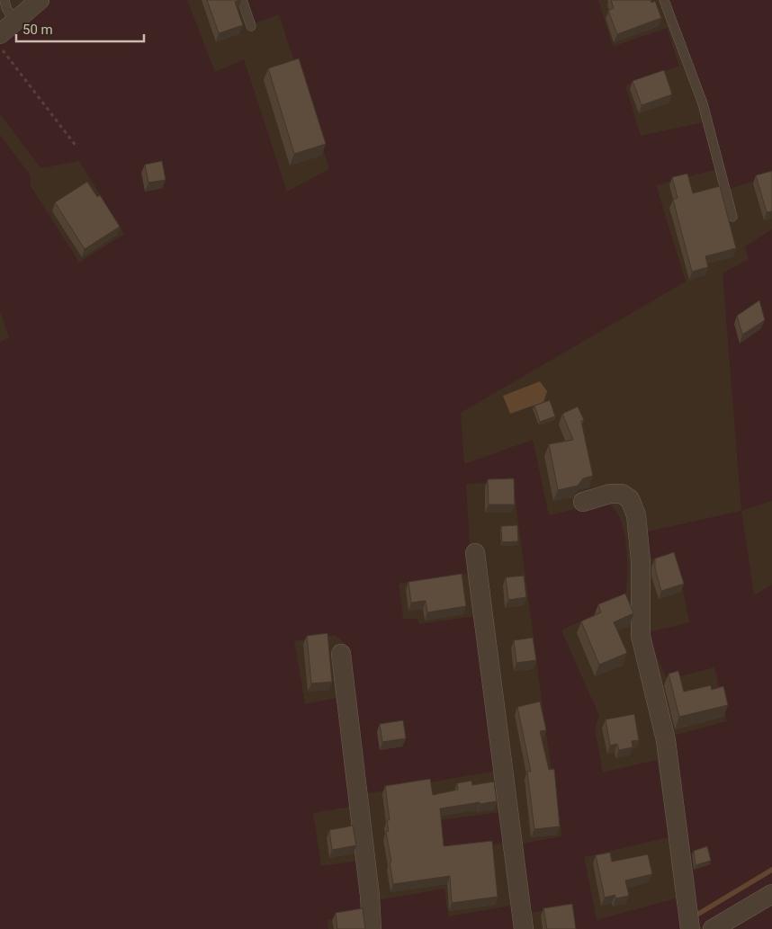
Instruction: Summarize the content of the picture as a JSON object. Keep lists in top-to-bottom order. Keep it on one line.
{"scale_bar":"50 m"}
